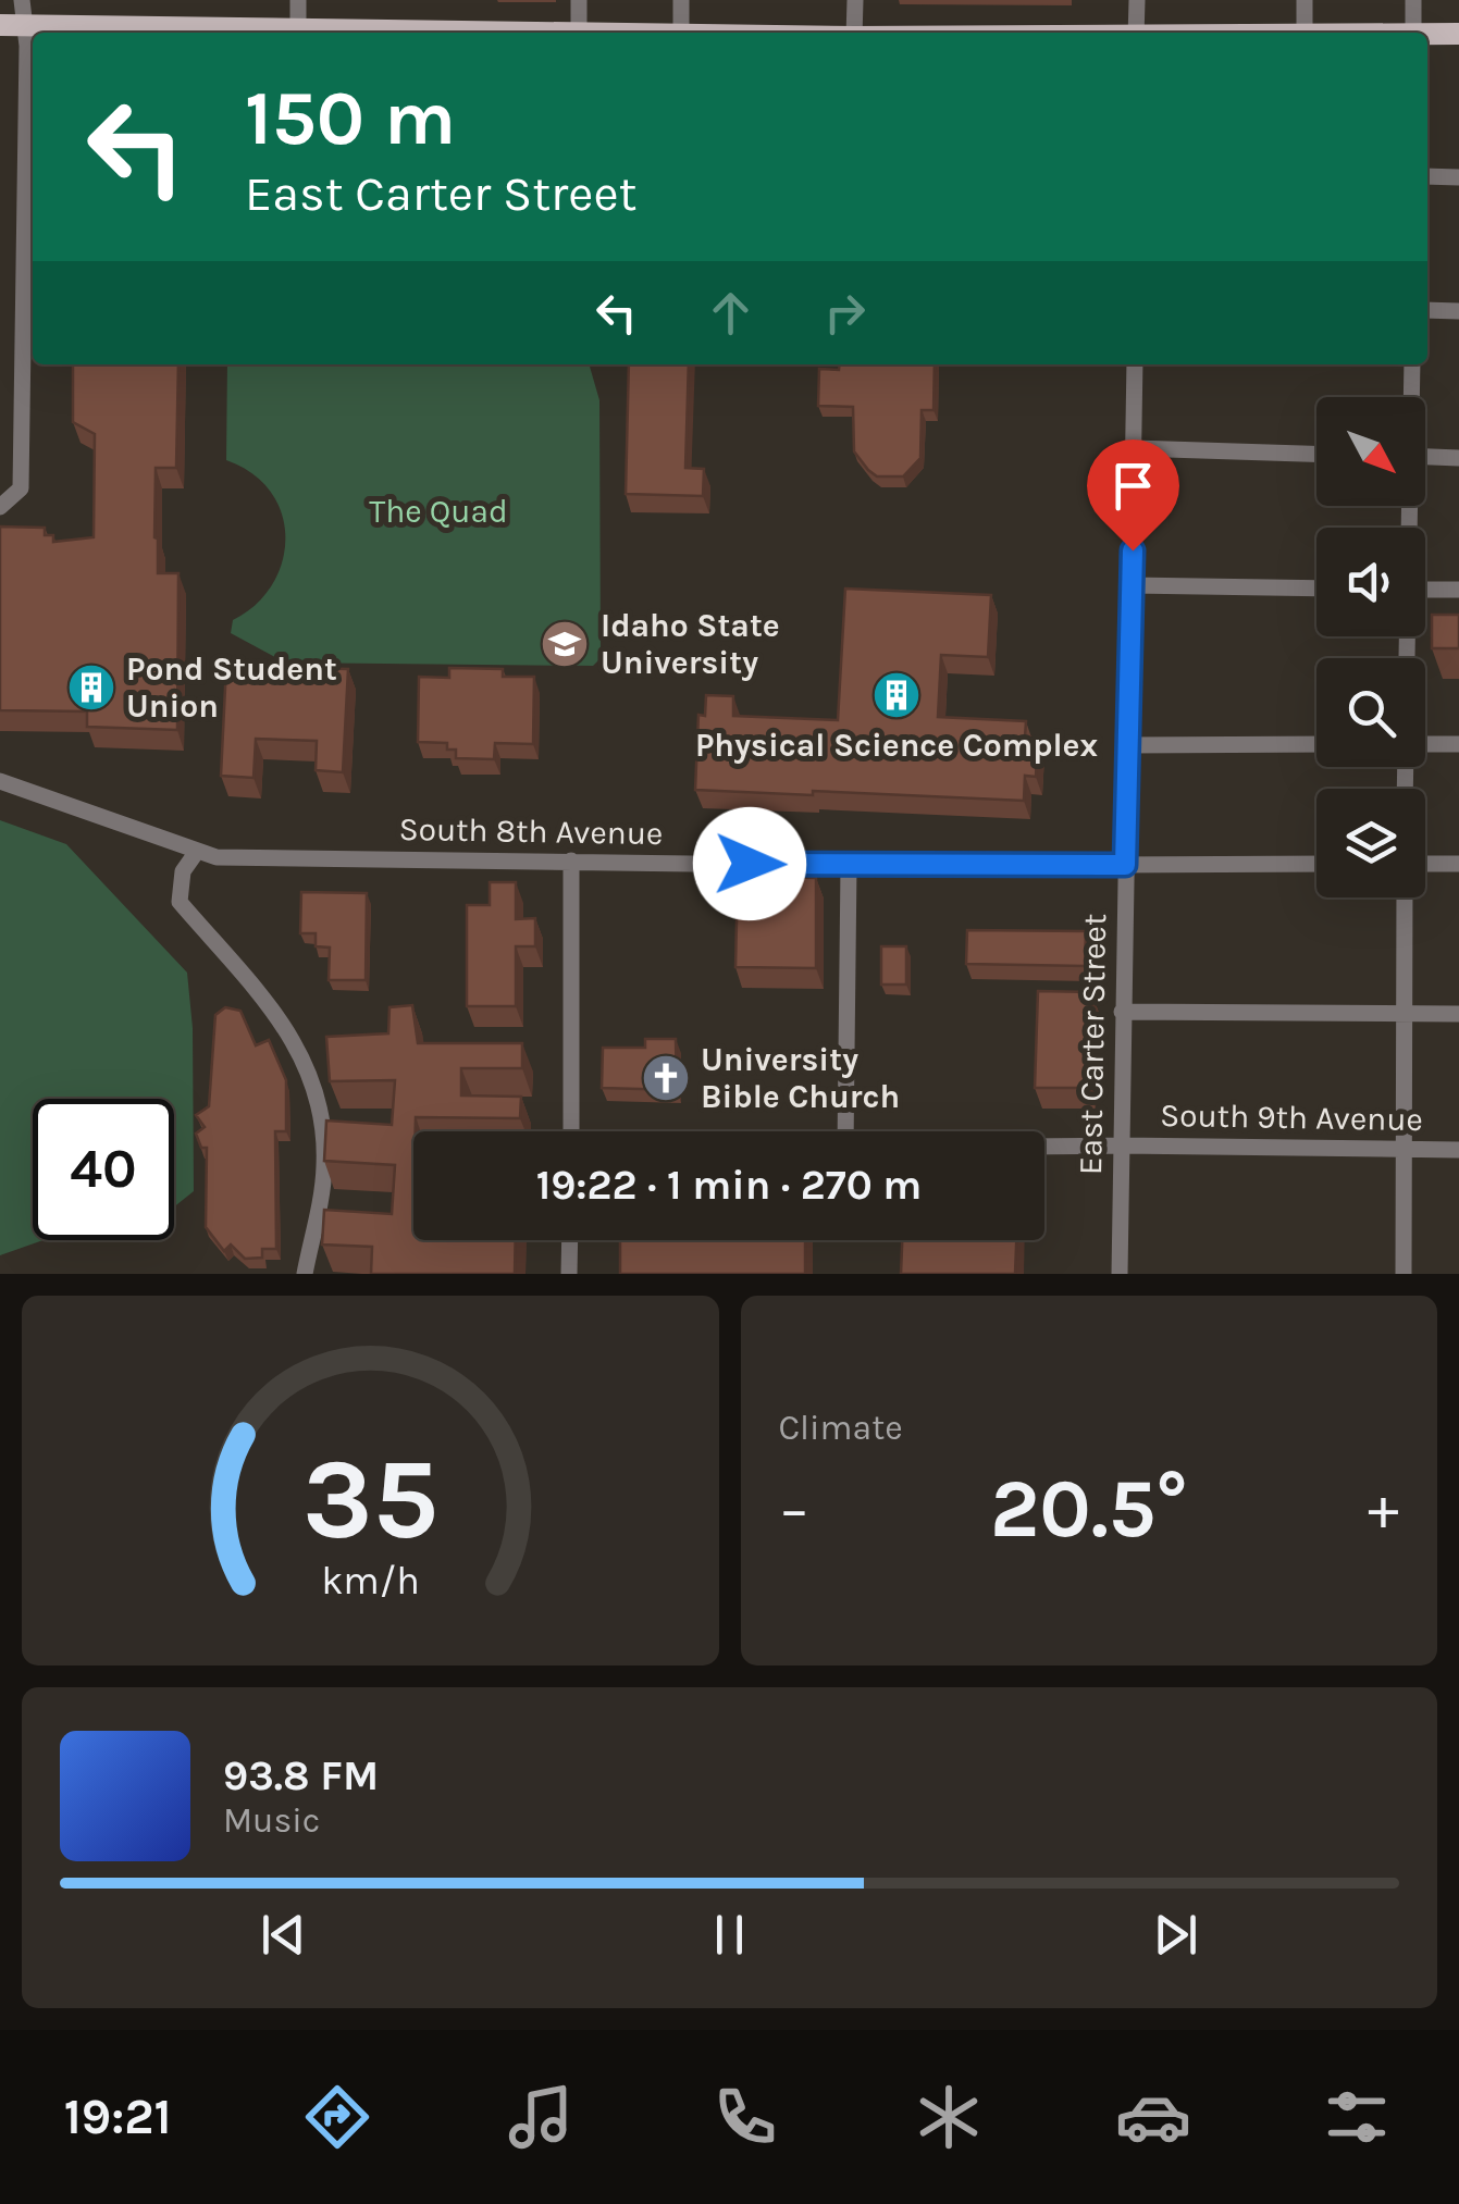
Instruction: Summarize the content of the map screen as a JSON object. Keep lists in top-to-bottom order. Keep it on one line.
{"streets":{"street":["South 8th Avenue","East Carter Street","South 9th Avenue"]},"crossings":[["South 8th Avenue","East Carter Street"],["East Carter Street","South 9th Avenue"]],"parks":["The Quad"],"places":{"school or university":["Idaho State University"],"building":["Pond Student Union","Physical Science Complex"],"church":["University Bible Church"]},"north":"bottom right","page":{"turn":["150 m","East Carter Street"],"limit":"40","trip":"19:22 · 1 min · 270 m","tile":"Climate","heat":["−","20.5°","+"],"song":["93.8 FM","Music"],"tabs":"19:21","gauge":["35","km/h"]}}
